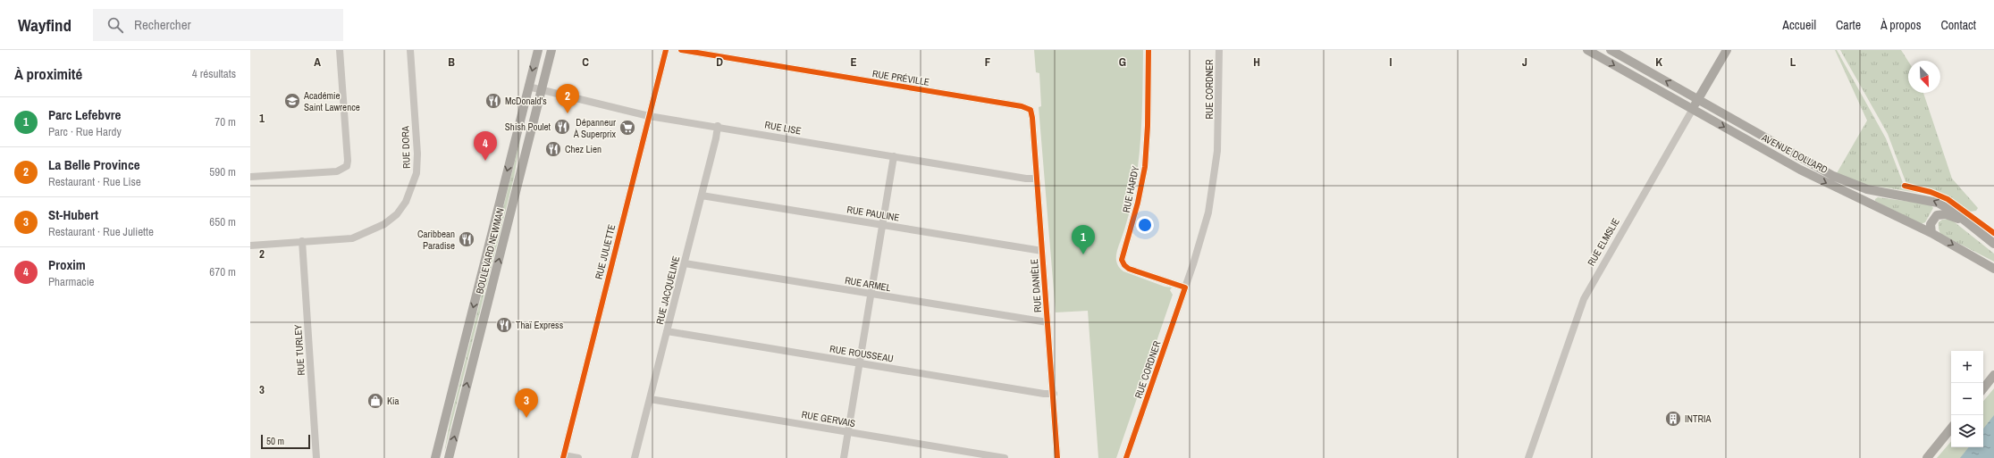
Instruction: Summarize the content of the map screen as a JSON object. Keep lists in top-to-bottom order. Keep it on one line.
{"streets":{"main road":["AVENUE DOLLARD","RUE ELMSLIE","BOULEVARD NEWMAN"],"street":["RUE PRÉVILLE","RUE CORDNER","RUE LISE","RUE DORA","RUE HARDY","RUE PAULINE","RUE JULIETTE","RUE ARMEL","RUE DANIÈLE","RUE JACQUELINE","RUE TURLEY","RUE ROUSSEAU","RUE GERVAIS"]},"crossings":[["RUE PRÉVILLE","RUE DANIÈLE"],["RUE CORDNER","RUE HARDY"],["RUE LISE","BOULEVARD NEWMAN"],["RUE LISE","RUE JULIETTE"],["RUE LISE","RUE DANIÈLE"],["RUE LISE","RUE JACQUELINE"],["RUE DORA","RUE TURLEY"],["AVENUE DOLLARD","RUE ELMSLIE"],["RUE PAULINE","RUE DANIÈLE"],["RUE PAULINE","RUE JACQUELINE"],["RUE ARMEL","RUE DANIÈLE"],["RUE ARMEL","RUE JACQUELINE"],["RUE DANIÈLE","RUE ROUSSEAU"],["RUE JACQUELINE","RUE ROUSSEAU"],["RUE JACQUELINE","RUE GERVAIS"]],"places":{"school or university":["Académie Saint Lawrence"],"restaurant":["McDonald's","Shish Poulet","Chez Lien","Caribbean Paradise","Thaï Express"],"supermarket":["Dépanneur À Superprix"],"shop":["Kia"],"building":["INTRIA"]},"scale_bar":"50 m","north":"bottom right","page":{"header":"Wayfind","search":"Rechercher","nav":["Accueil","Carte","À propos","Contact"],"heading":["À proximité","4 résultats"],"pins":["2","4","1","3"],"list":[{"mark":"1","name":"Parc Lefebvre","note":"Parc · Rue Hardy","value":"70 m"},{"mark":"2","name":"La Belle Province","note":"Restaurant · Rue Lise","value":"590 m"},{"mark":"3","name":"St-Hubert","note":"Restaurant · Rue Juliette","value":"650 m"},{"mark":"4","name":"Proxim","note":"Pharmacie","value":"670 m"}],"map_buttons":["+","−"],"scale":"50 m"},"grid":{"columns":["A","B","C","D","E","F","G","H","I","J","K","L"],"rows":["1","2","3"]}}
